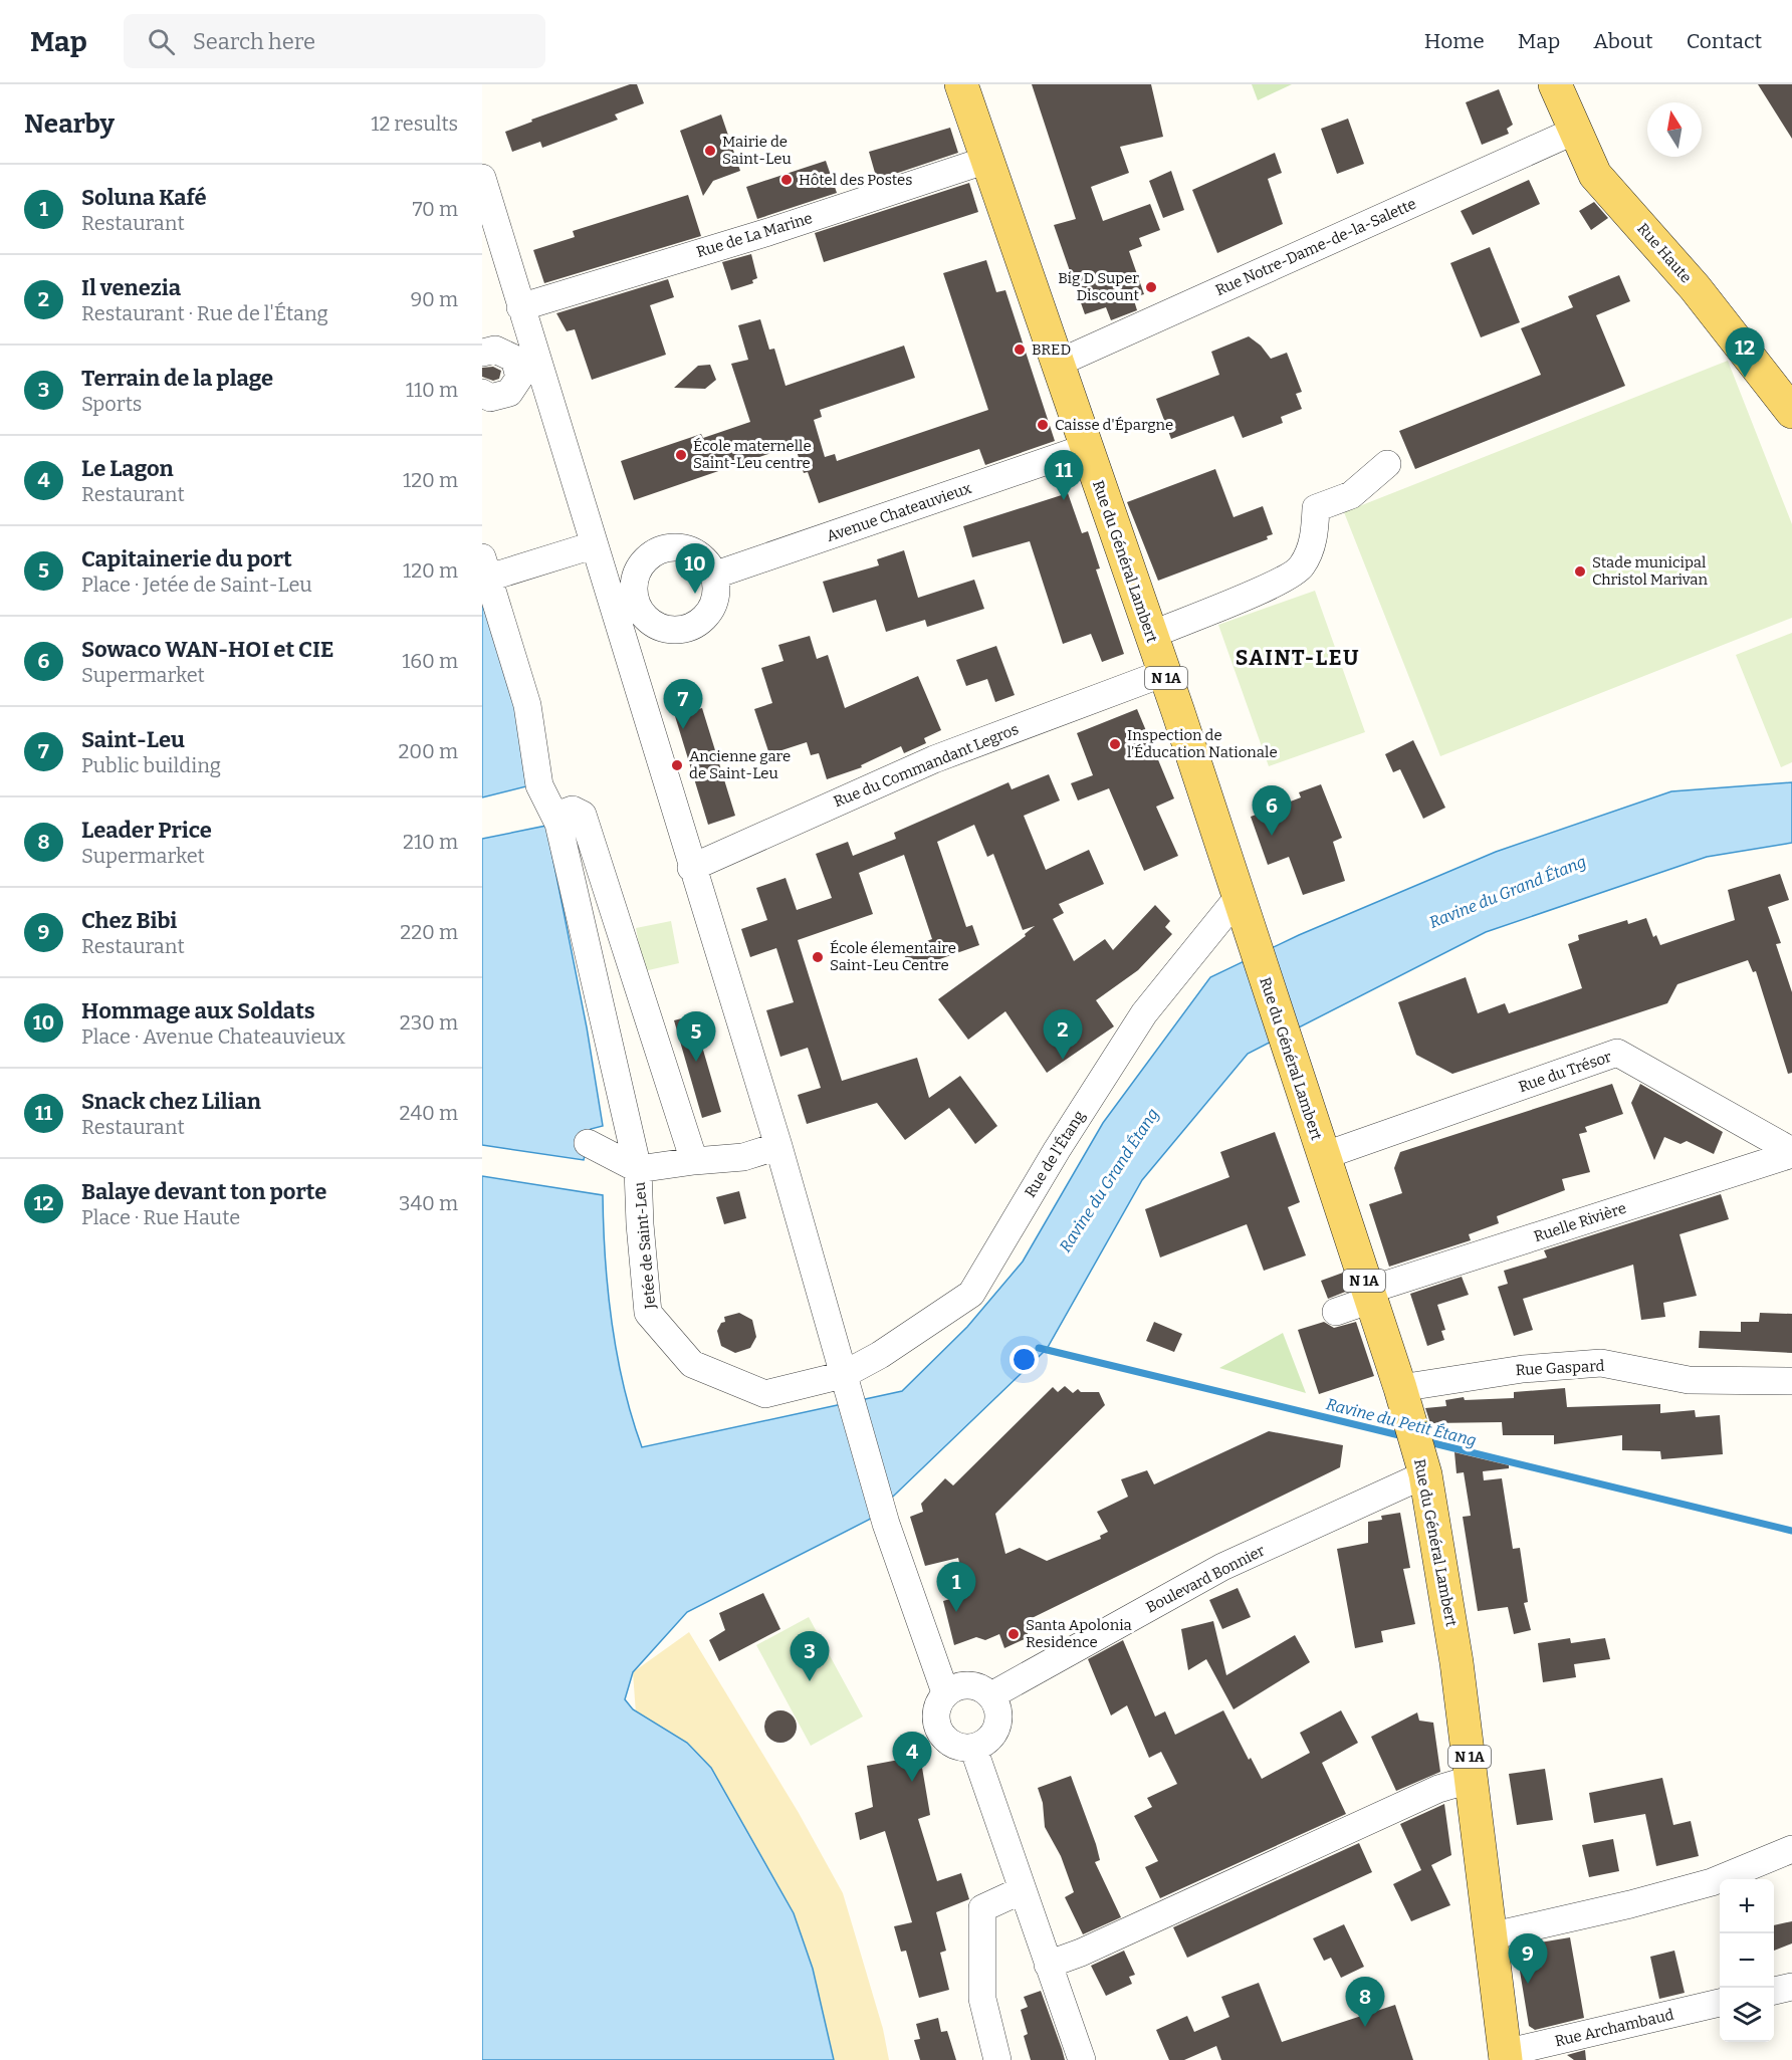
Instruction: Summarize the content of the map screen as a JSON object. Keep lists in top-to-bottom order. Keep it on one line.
{"streets":{"main road":["Rue Haute","Rue du Général Lambert","N 1A"],"street":["Rue de La Marine","Rue Notre-Dame-de-la-Salette","Avenue Chateauvieux","Rue du Commandant Legros","Rue du Trésor","Rue de l'Étang","Ruelle Rivière","Jetée de Saint-Leu","Rue Gaspard","Boulevard Bonnier","Rue Archambaud"]},"crossings":[["Rue de La Marine","Rue du Général Lambert"],["Rue Notre-Dame-de-la-Salette","Rue Haute"],["Rue Notre-Dame-de-la-Salette","Rue du Général Lambert"],["Avenue Chateauvieux","Rue du Général Lambert"],["Rue du Général Lambert","Rue du Commandant Legros"],["Rue du Général Lambert","Rue du Trésor"],["Rue du Général Lambert","Rue de l'Étang"],["Rue du Général Lambert","Ruelle Rivière"],["Rue du Général Lambert","Rue Gaspard"],["Rue du Général Lambert","Boulevard Bonnier"],["Rue du Général Lambert","Rue Archambaud"],["Rue du Trésor","Ruelle Rivière"],["Rue de l'Étang","Jetée de Saint-Leu"]],"districts":["SAINT-LEU"],"water":["Ravine du Grand Étang","Ravine du Petit Étang"],"places":["Mairie de Saint-Leu","Hôtel des Postes","Big D Super Discount","BRED","Caisse d'Épargne","École maternelle Saint-Leu centre","Stade municipal Christol Marivan","Inspection de l’Éducation Nationale","Ancienne gare de Saint-Leu","École élementaire Saint-Leu Centre","Santa Apolonia Residence"],"north":"top","page":{"header":"Map","search":"Search here","nav":["Home","Map","About","Contact"],"heading":["Nearby","12 results"],"list":[{"mark":"1","name":"Soluna Kafé","note":"Restaurant","value":"70 m"},{"mark":"2","name":"Il venezia","note":"Restaurant · Rue de l'Étang","value":"90 m"},{"mark":"3","name":"Terrain de la plage","note":"Sports","value":"110 m"},{"mark":"4","name":"Le Lagon","note":"Restaurant","value":"120 m"},{"mark":"5","name":"Capitainerie du port","note":"Place · Jetée de Saint-Leu","value":"120 m"},{"mark":"6","name":"Sowaco WAN-HOI et CIE","note":"Supermarket","value":"160 m"},{"mark":"7","name":"Saint-Leu","note":"Public building","value":"200 m"},{"mark":"8","name":"Leader Price","note":"Supermarket","value":"210 m"},{"mark":"9","name":"Chez Bibi","note":"Restaurant","value":"220 m"},{"mark":"10","name":"Hommage aux Soldats","note":"Place · Avenue Chateauvieux","value":"230 m"},{"mark":"11","name":"Snack chez Lilian","note":"Restaurant","value":"240 m"},{"mark":"12","name":"Balaye devant ton porte","note":"Place · Rue Haute","value":"340 m"}],"pins":["12","11","10","7","6","2","5","1","3","4","9","8"],"map_buttons":["+","−"]}}
